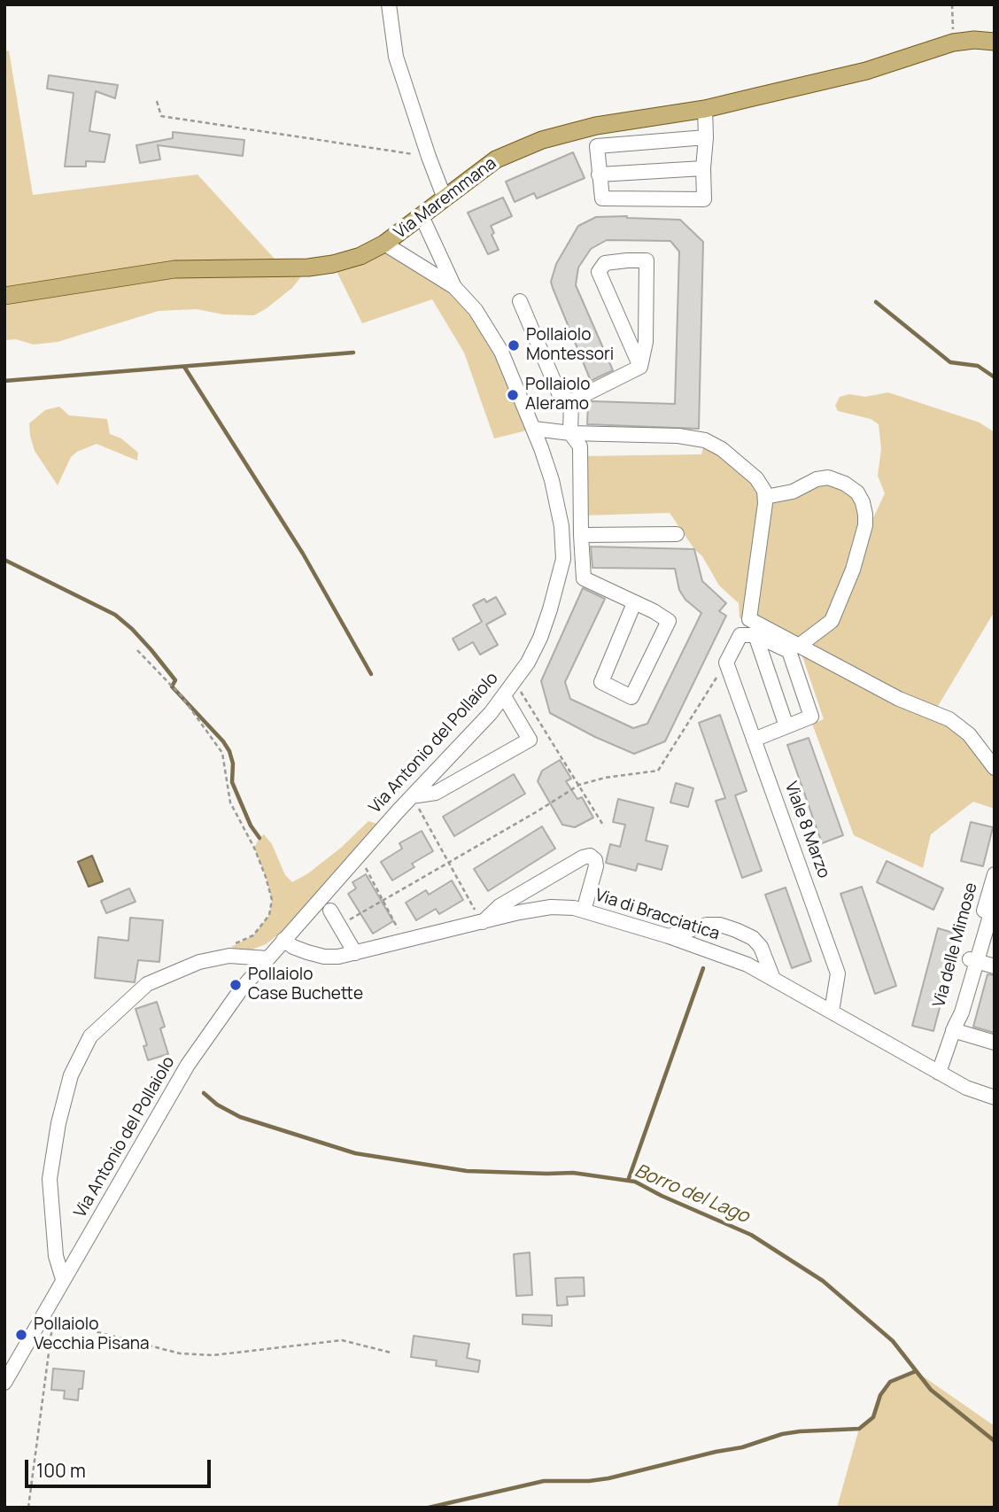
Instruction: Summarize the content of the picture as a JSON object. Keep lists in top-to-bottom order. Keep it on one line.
{"streets":{"main road":["Via Maremmana"],"street":["Via Antonio del Pollaiolo","Viale 8 Marzo","Via di Bracciatica","Via delle Mimose"]},"crossings":[["Via Maremmana","Via Antonio del Pollaiolo"],["Via Antonio del Pollaiolo","Via di Bracciatica"],["Viale 8 Marzo","Via di Bracciatica"],["Via di Bracciatica","Via delle Mimose"]],"water":["Borro del Lago"],"places":["Pollaiolo Montessori","Pollaiolo Aleramo","Pollaiolo Case Buchette","Pollaiolo Vecchia Pisana"],"scale_bar":"100 m"}
